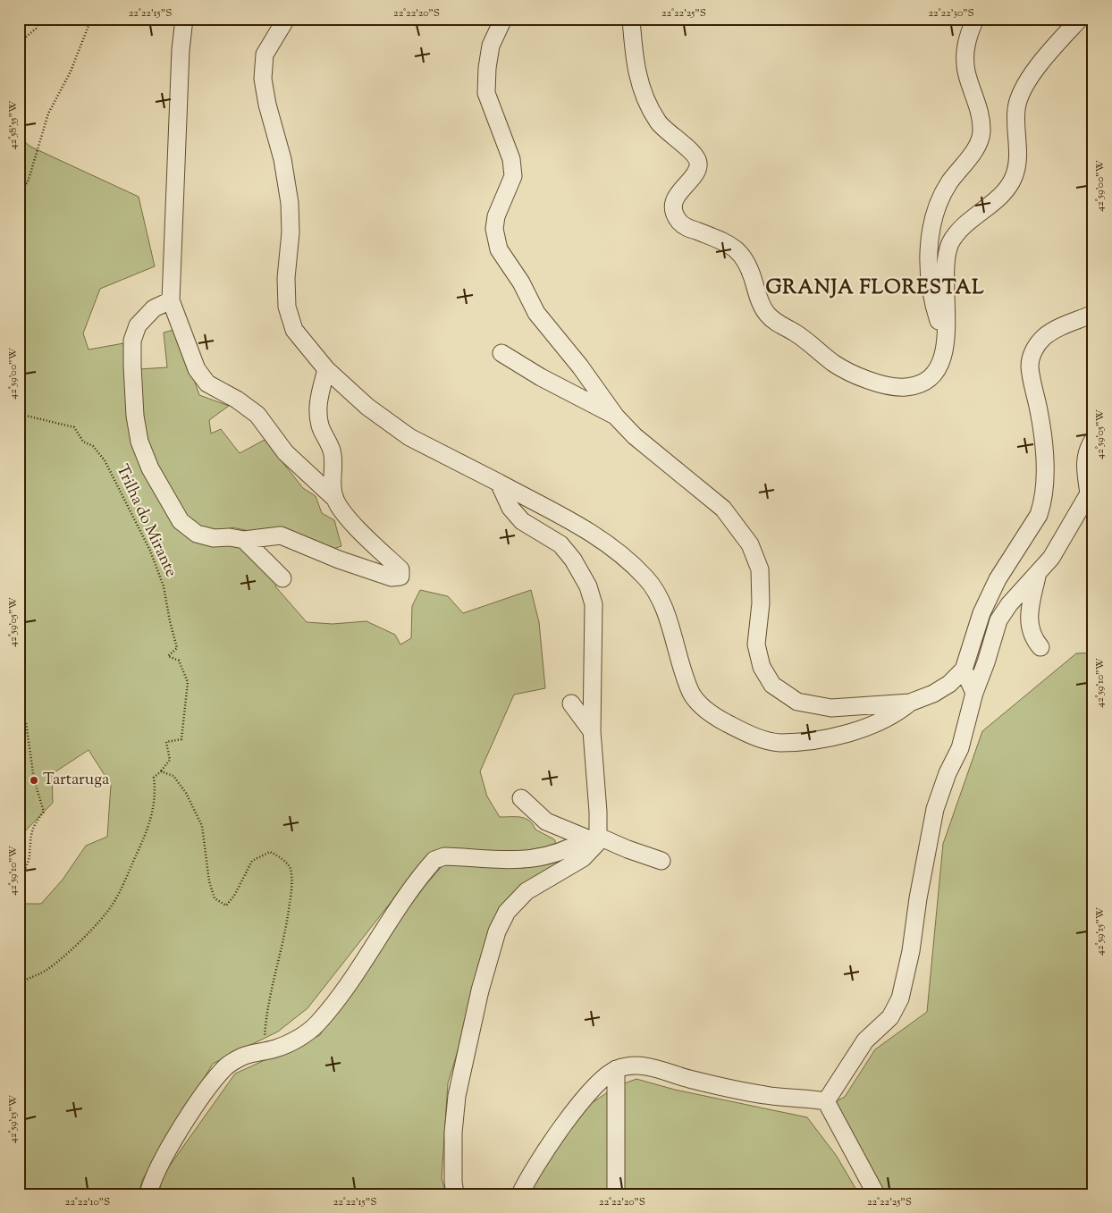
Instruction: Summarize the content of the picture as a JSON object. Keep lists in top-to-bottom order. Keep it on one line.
{"streets":{"path":["Trilha do Mirante"]},"districts":["GRANJA FLORESTAL"],"places":["Tartaruga"],"coordinates":["22°22'15\"S","22°22'20\"S","22°22'25\"S","22°22'30\"S","42°58'55\"W","42°59'00\"W","42°59'05\"W","42°59'10\"W","42°59'15\"W","22°22'10\"S"]}
